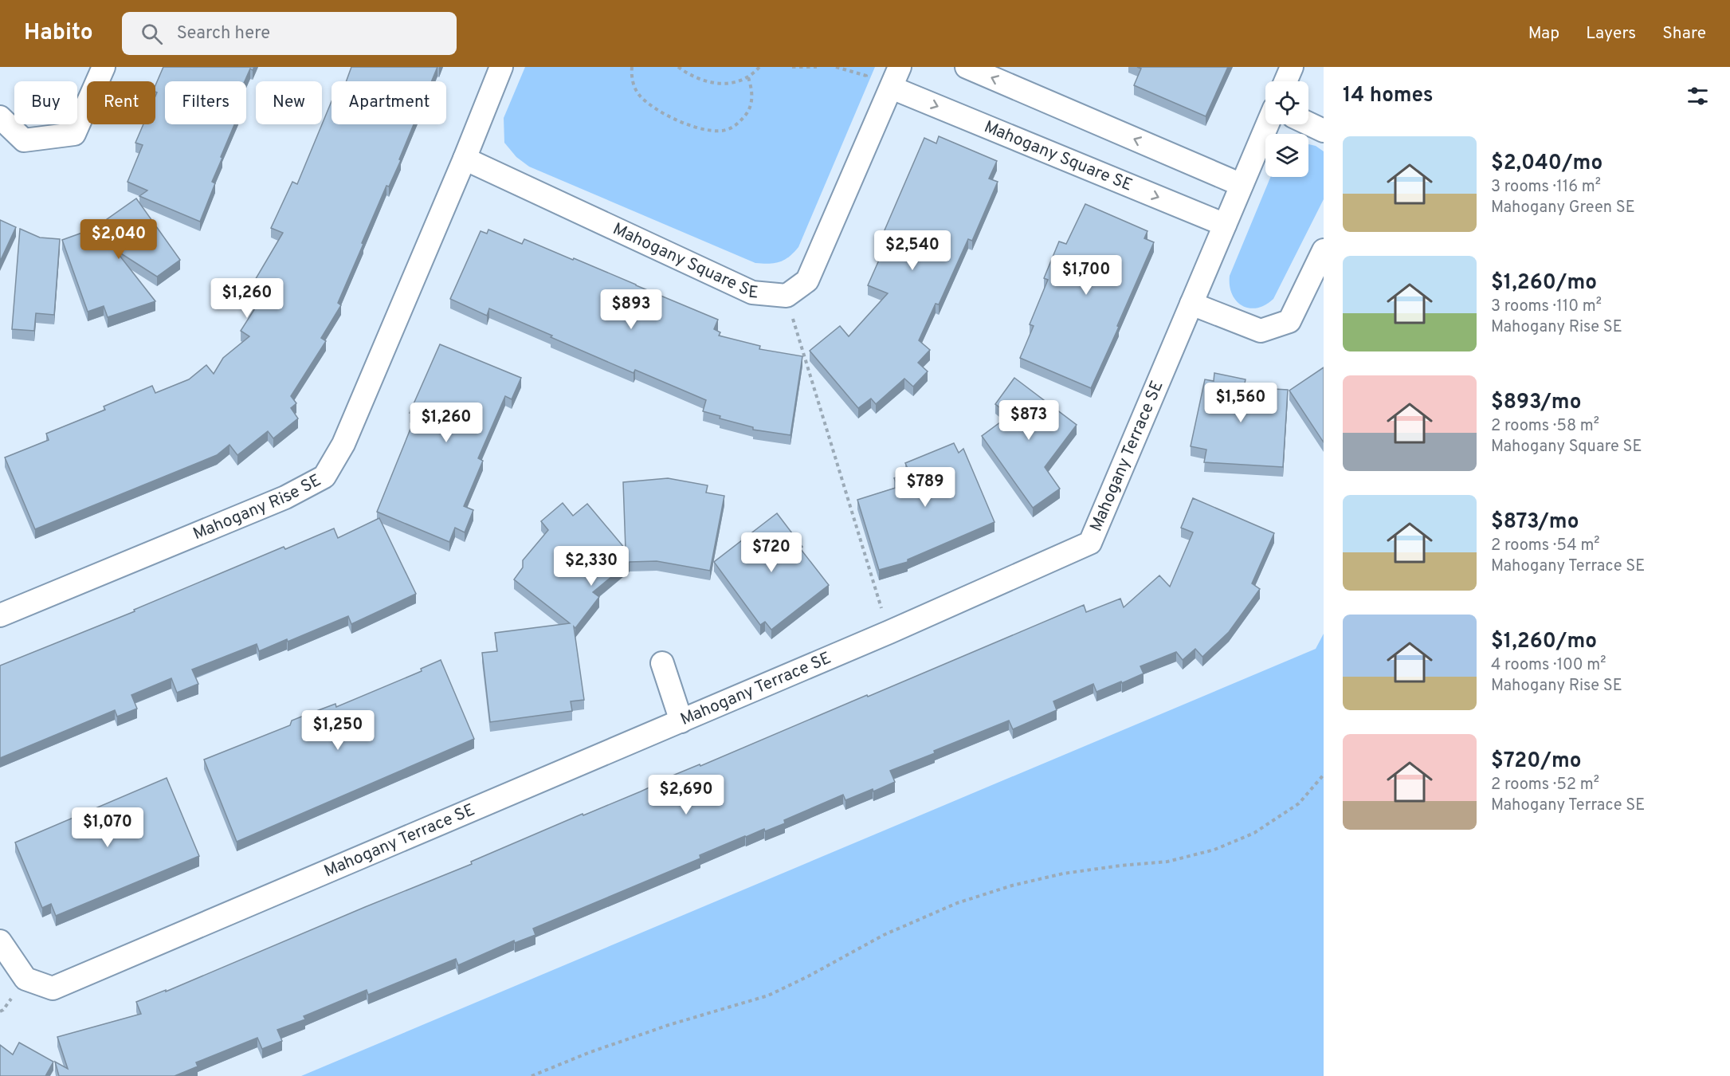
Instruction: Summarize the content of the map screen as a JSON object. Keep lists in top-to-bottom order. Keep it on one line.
{"streets":{"street":["Mahogany Square SE","Mahogany Terrace SE","Mahogany Rise SE"]},"crossings":[["Mahogany Square SE","Mahogany Terrace SE"],["Mahogany Square SE","Mahogany Rise SE"]],"page":{"header":"Habito","search":"Search here","nav":["Map","Layers","Share"],"heading":"14 homes","chip":["Buy","Rent","Filters","New","Apartment"],"list":[{"name":"$2,040/mo","note":"3 rooms · 116 m² · Mahogany Green SE"},{"name":"$1,260/mo","note":"3 rooms · 110 m² · Mahogany Rise SE"},{"name":"$893/mo","note":"2 rooms · 58 m² · Mahogany Square SE"},{"name":"$873/mo","note":"2 rooms · 54 m² · Mahogany Terrace SE"},{"name":"$1,260/mo","note":"4 rooms · 100 m² · Mahogany Rise SE"},{"name":"$720/mo","note":"2 rooms · 52 m² · Mahogany Terrace SE"}],"price":["$2,040","$2,540","$1,700","$1,260","$893","$1,560","$873","$1,260","$789","$720","$2,330","$1,250","$2,690","$1,070"]}}
